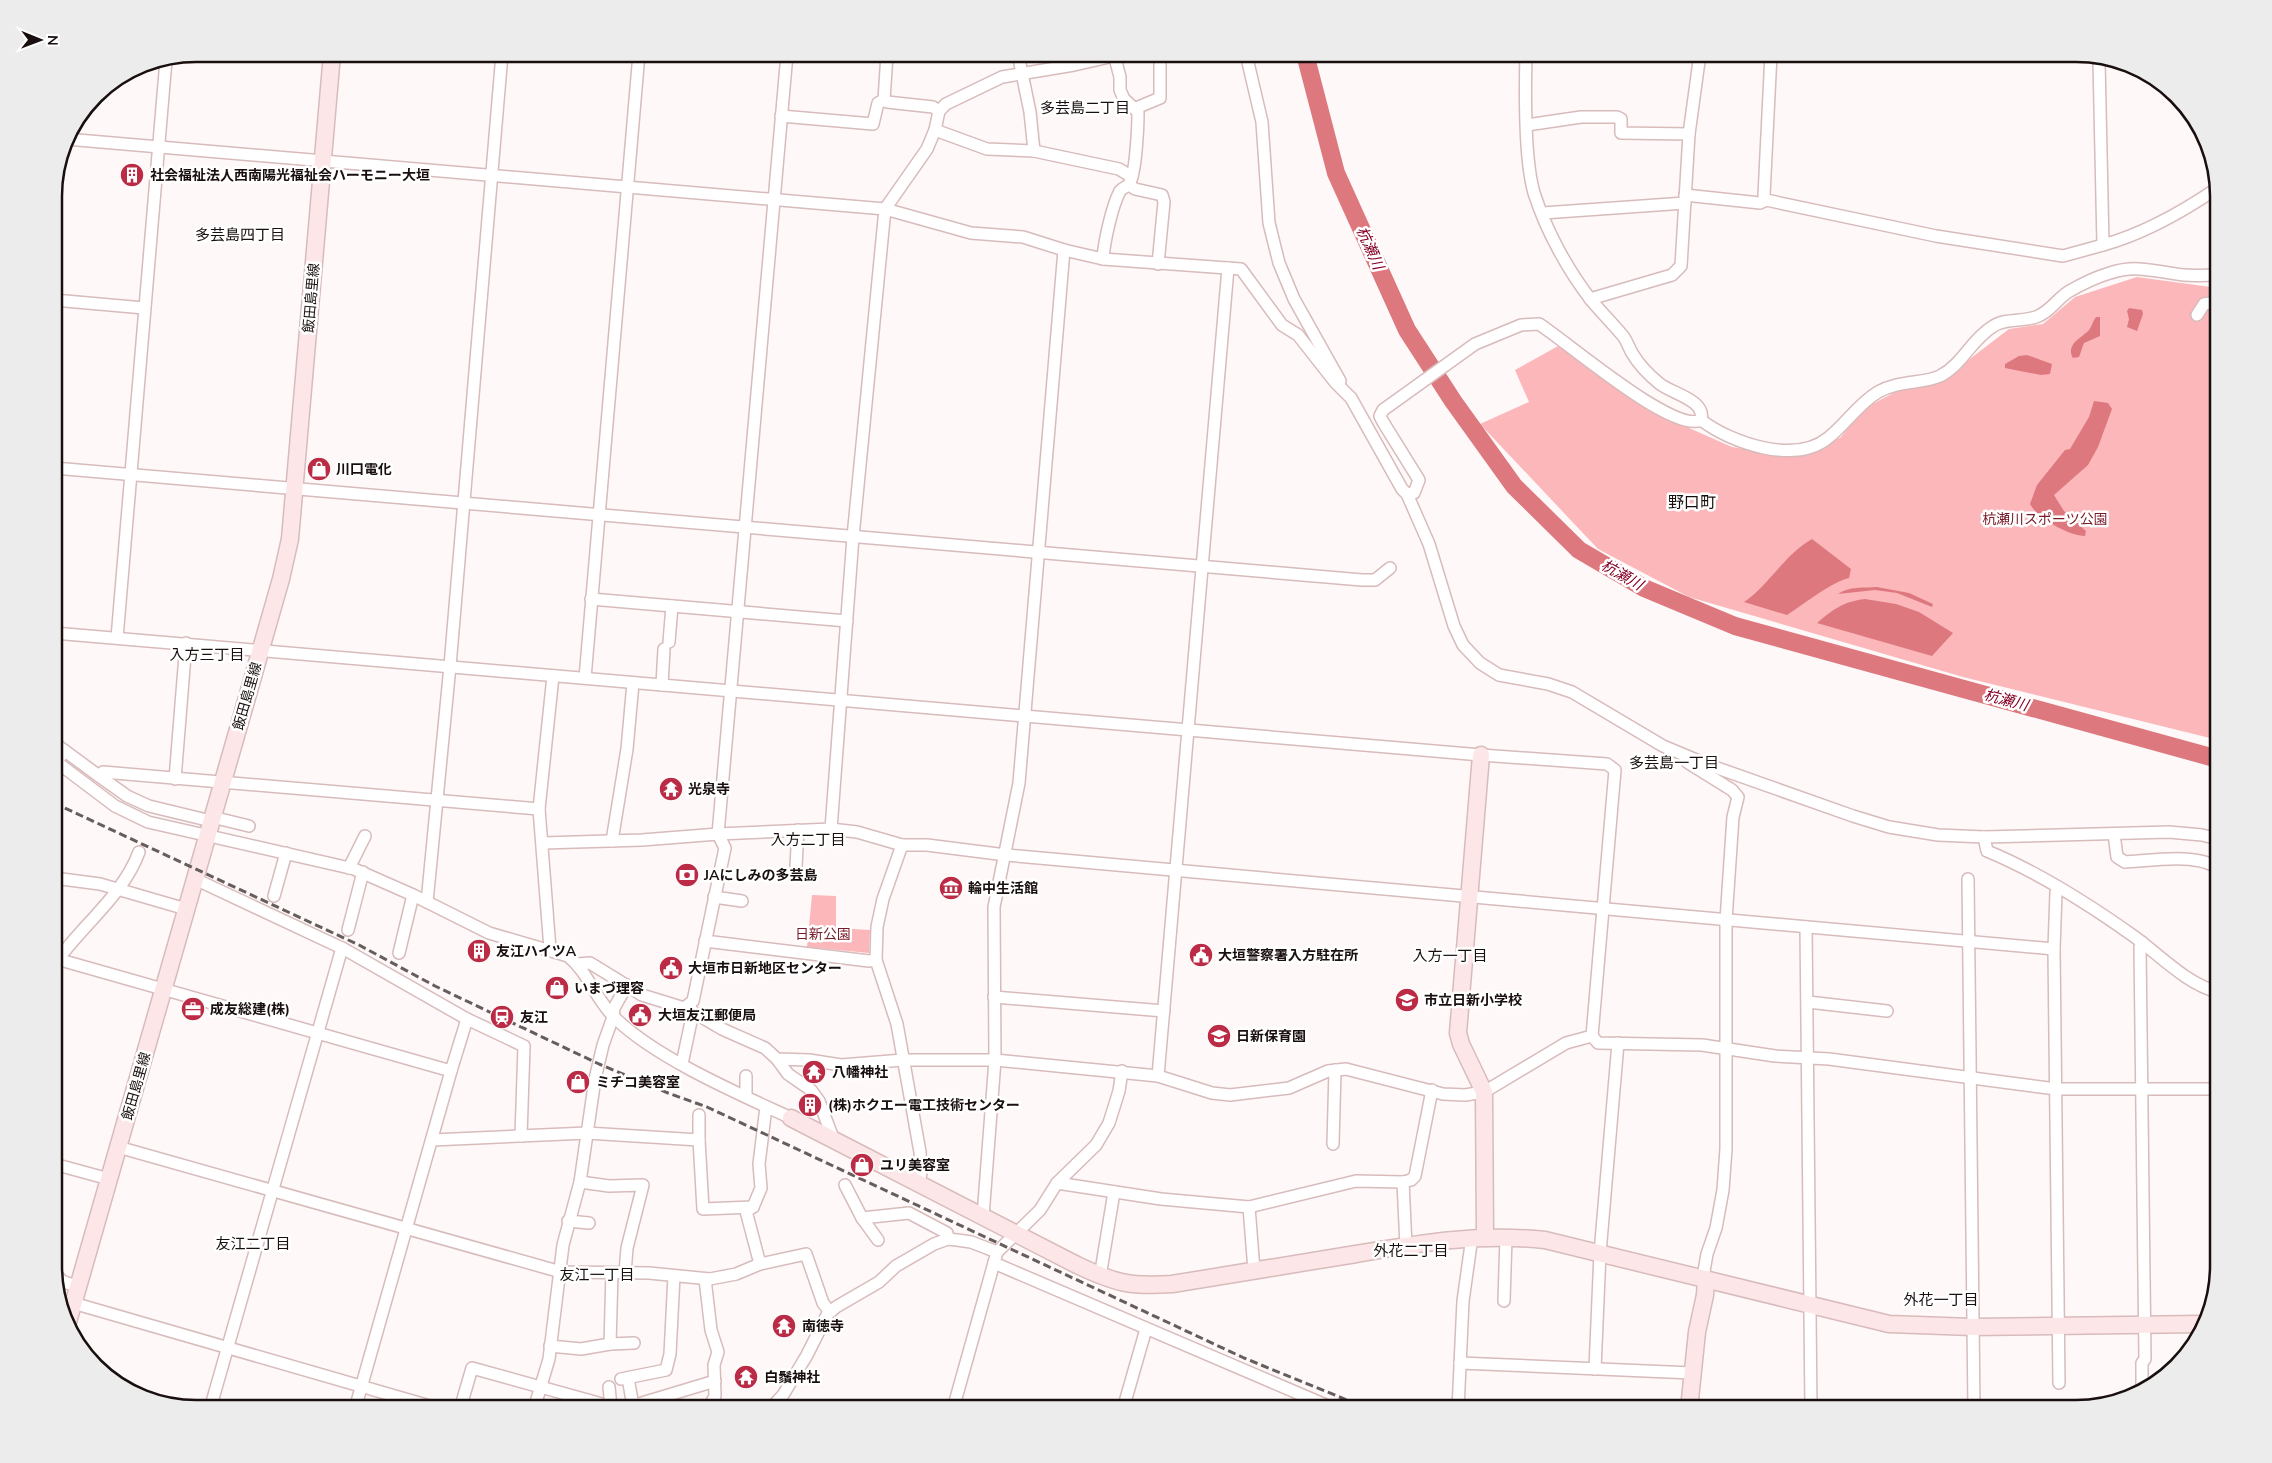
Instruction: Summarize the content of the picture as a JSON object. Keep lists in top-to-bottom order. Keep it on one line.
{"streets":{"street":["飯田島里線"]},"districts":["多芸島二丁目","多芸島四丁目","野口町","入方三丁目","多芸島一丁目","入方二丁目","入方一丁目","友江二丁目","外花二丁目","友江一丁目","外花一丁目"],"water":["杭瀬川"],"parks":["杭瀬川スポーツ公園","日新公園"],"places":{"building":["社会福祉法人西南陽光福祉会ハーモニー大垣","友江ハイツA","(株)ホクエー電工技術センター"],"shop":["川口電化","いまづ理容","ミチコ美容室","ユリ美容室"],"temple":["光泉寺","八幡神社","南徳寺","白鬚神社"],"bank":["JAにしみの多芸島"],"museum":["輪中生活館"],"public building":["大垣警察署入方駐在所","大垣市日新地区センター","大垣友江郵便局"],"school or university":["市立日新小学校","日新保育園"],"office":["成友総建(株)"],"station":["友江"]},"north":"right"}
